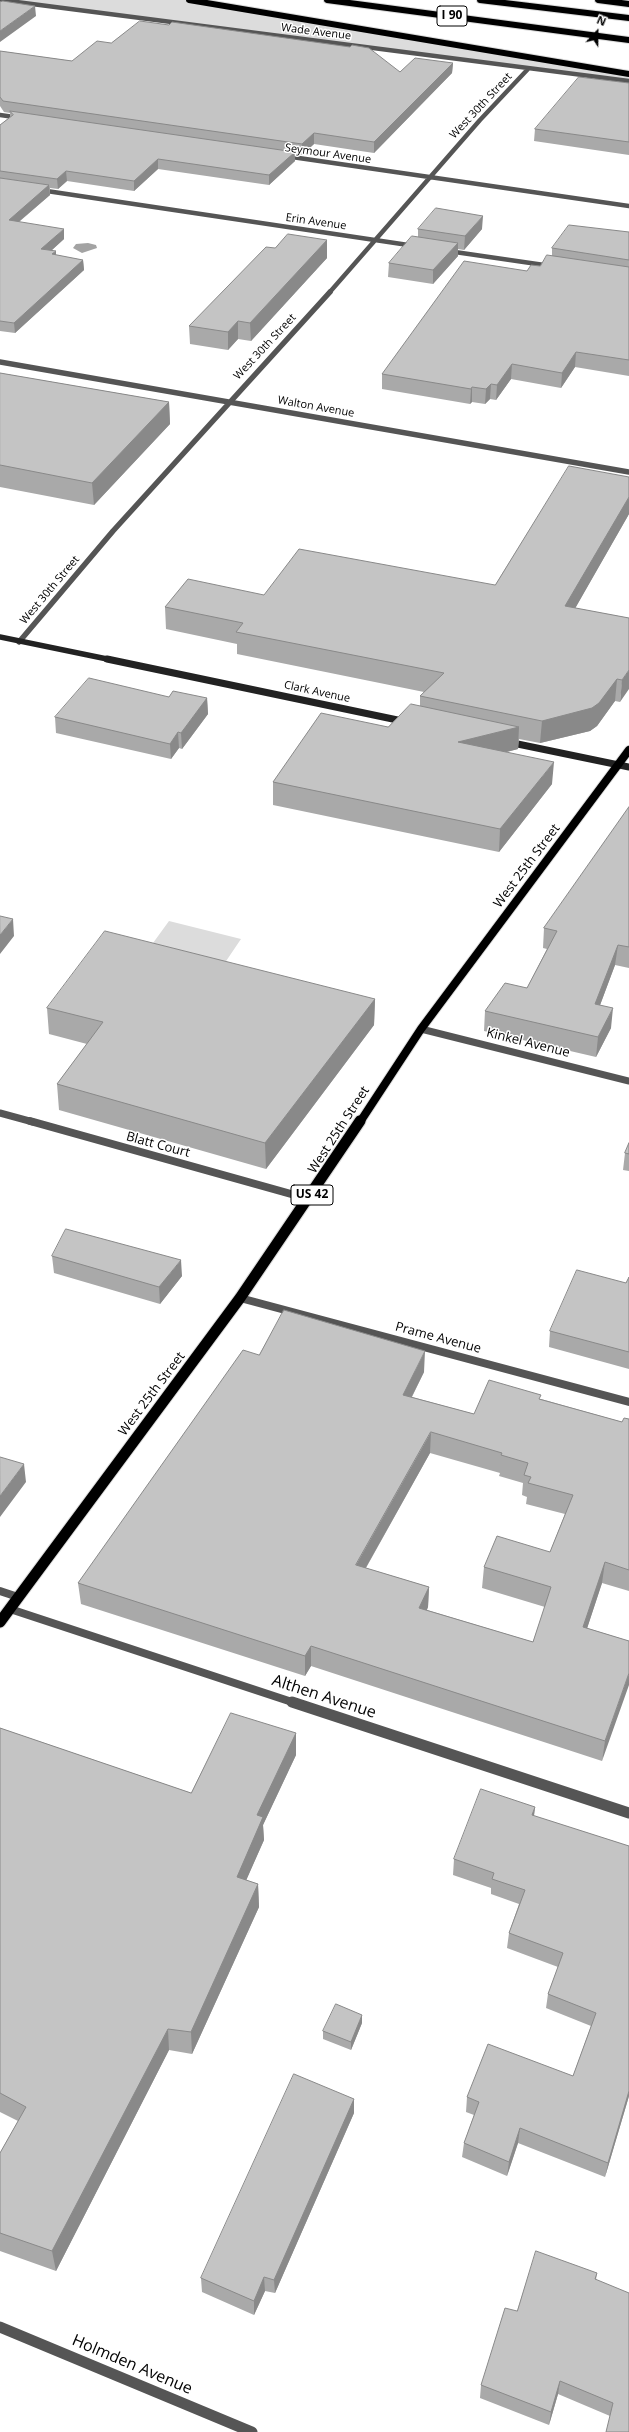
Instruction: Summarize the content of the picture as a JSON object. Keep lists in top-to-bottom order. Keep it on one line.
{"streets":{"highway":["I 90"],"main road":["West 25th Street","US 42"],"street":["Wade Avenue","West 30th Street","Seymour Avenue","Erin Avenue","Walton Avenue","Clark Avenue","Kinkel Avenue","Blatt Court","Prame Avenue","Althen Avenue","Holmden Avenue"]},"crossings":[["Wade Avenue","West 30th Street"],["West 30th Street","Seymour Avenue"],["West 30th Street","Erin Avenue"],["West 30th Street","Walton Avenue"],["West 30th Street","Clark Avenue"],["West 25th Street","Kinkel Avenue"],["West 25th Street","Blatt Court"],["West 25th Street","Prame Avenue"],["West 25th Street","Althen Avenue"]],"north":"top"}
